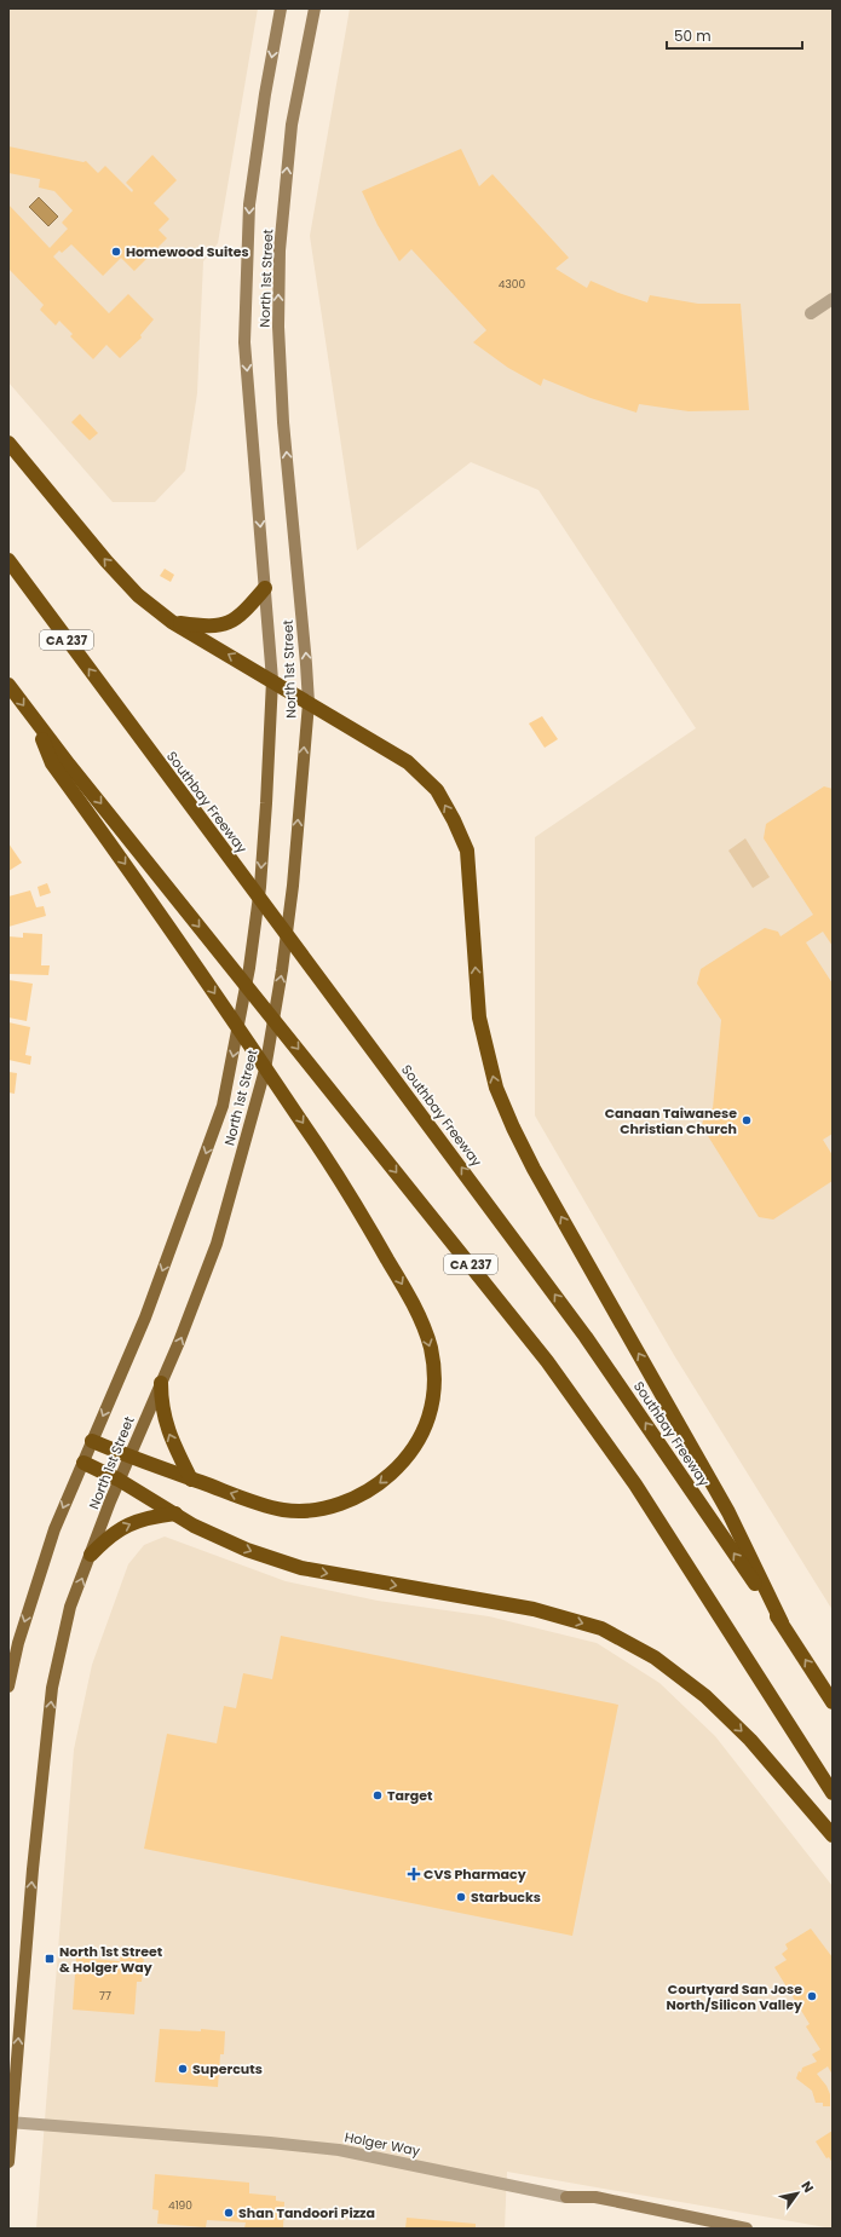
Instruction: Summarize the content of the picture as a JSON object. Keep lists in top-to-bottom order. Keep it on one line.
{"streets":{"highway":["CA 237","Southbay Freeway"],"main road":["North 1st Street","Holger Way"]},"crossings":[["North 1st Street","Holger Way"]],"places":{"other":["Homewood Suites","Canaan Taiwanese Christian Church","Target","Starbucks","Courtyard San Jose North/Silicon Valley","Supercuts","Shan Tandoori Pizza"],"health":["CVS Pharmacy"],"transit":["North 1st Street & Holger Way"]},"house_numbers":["4300","77","4190"],"scale_bar":"50 m","north":"top right"}
